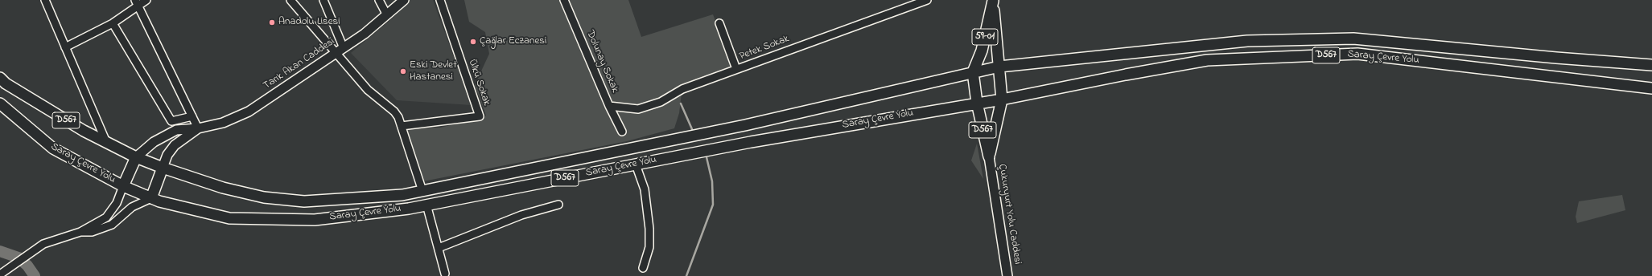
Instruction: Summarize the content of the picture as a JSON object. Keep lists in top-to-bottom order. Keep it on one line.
{"streets":{"highway":["59-01","D567","Saray Çevre Yolu"],"main road":["Tarık Akan Caddesi","Çukuryurt Yolu Caddesi"],"street":["Petek Sokak","Dolunay Sokak","Ülkü Sokak"]},"crossings":[["59-01","D567"],["59-01","Saray Çevre Yolu"],["Petek Sokak","Dolunay Sokak"],["D567","Saray Çevre Yolu"],["D567","Çukuryurt Yolu Caddesi"]],"places":["Anadolu Lisesi","Çağlar Eczanesi","Eski Devlet Hastanesi"]}
